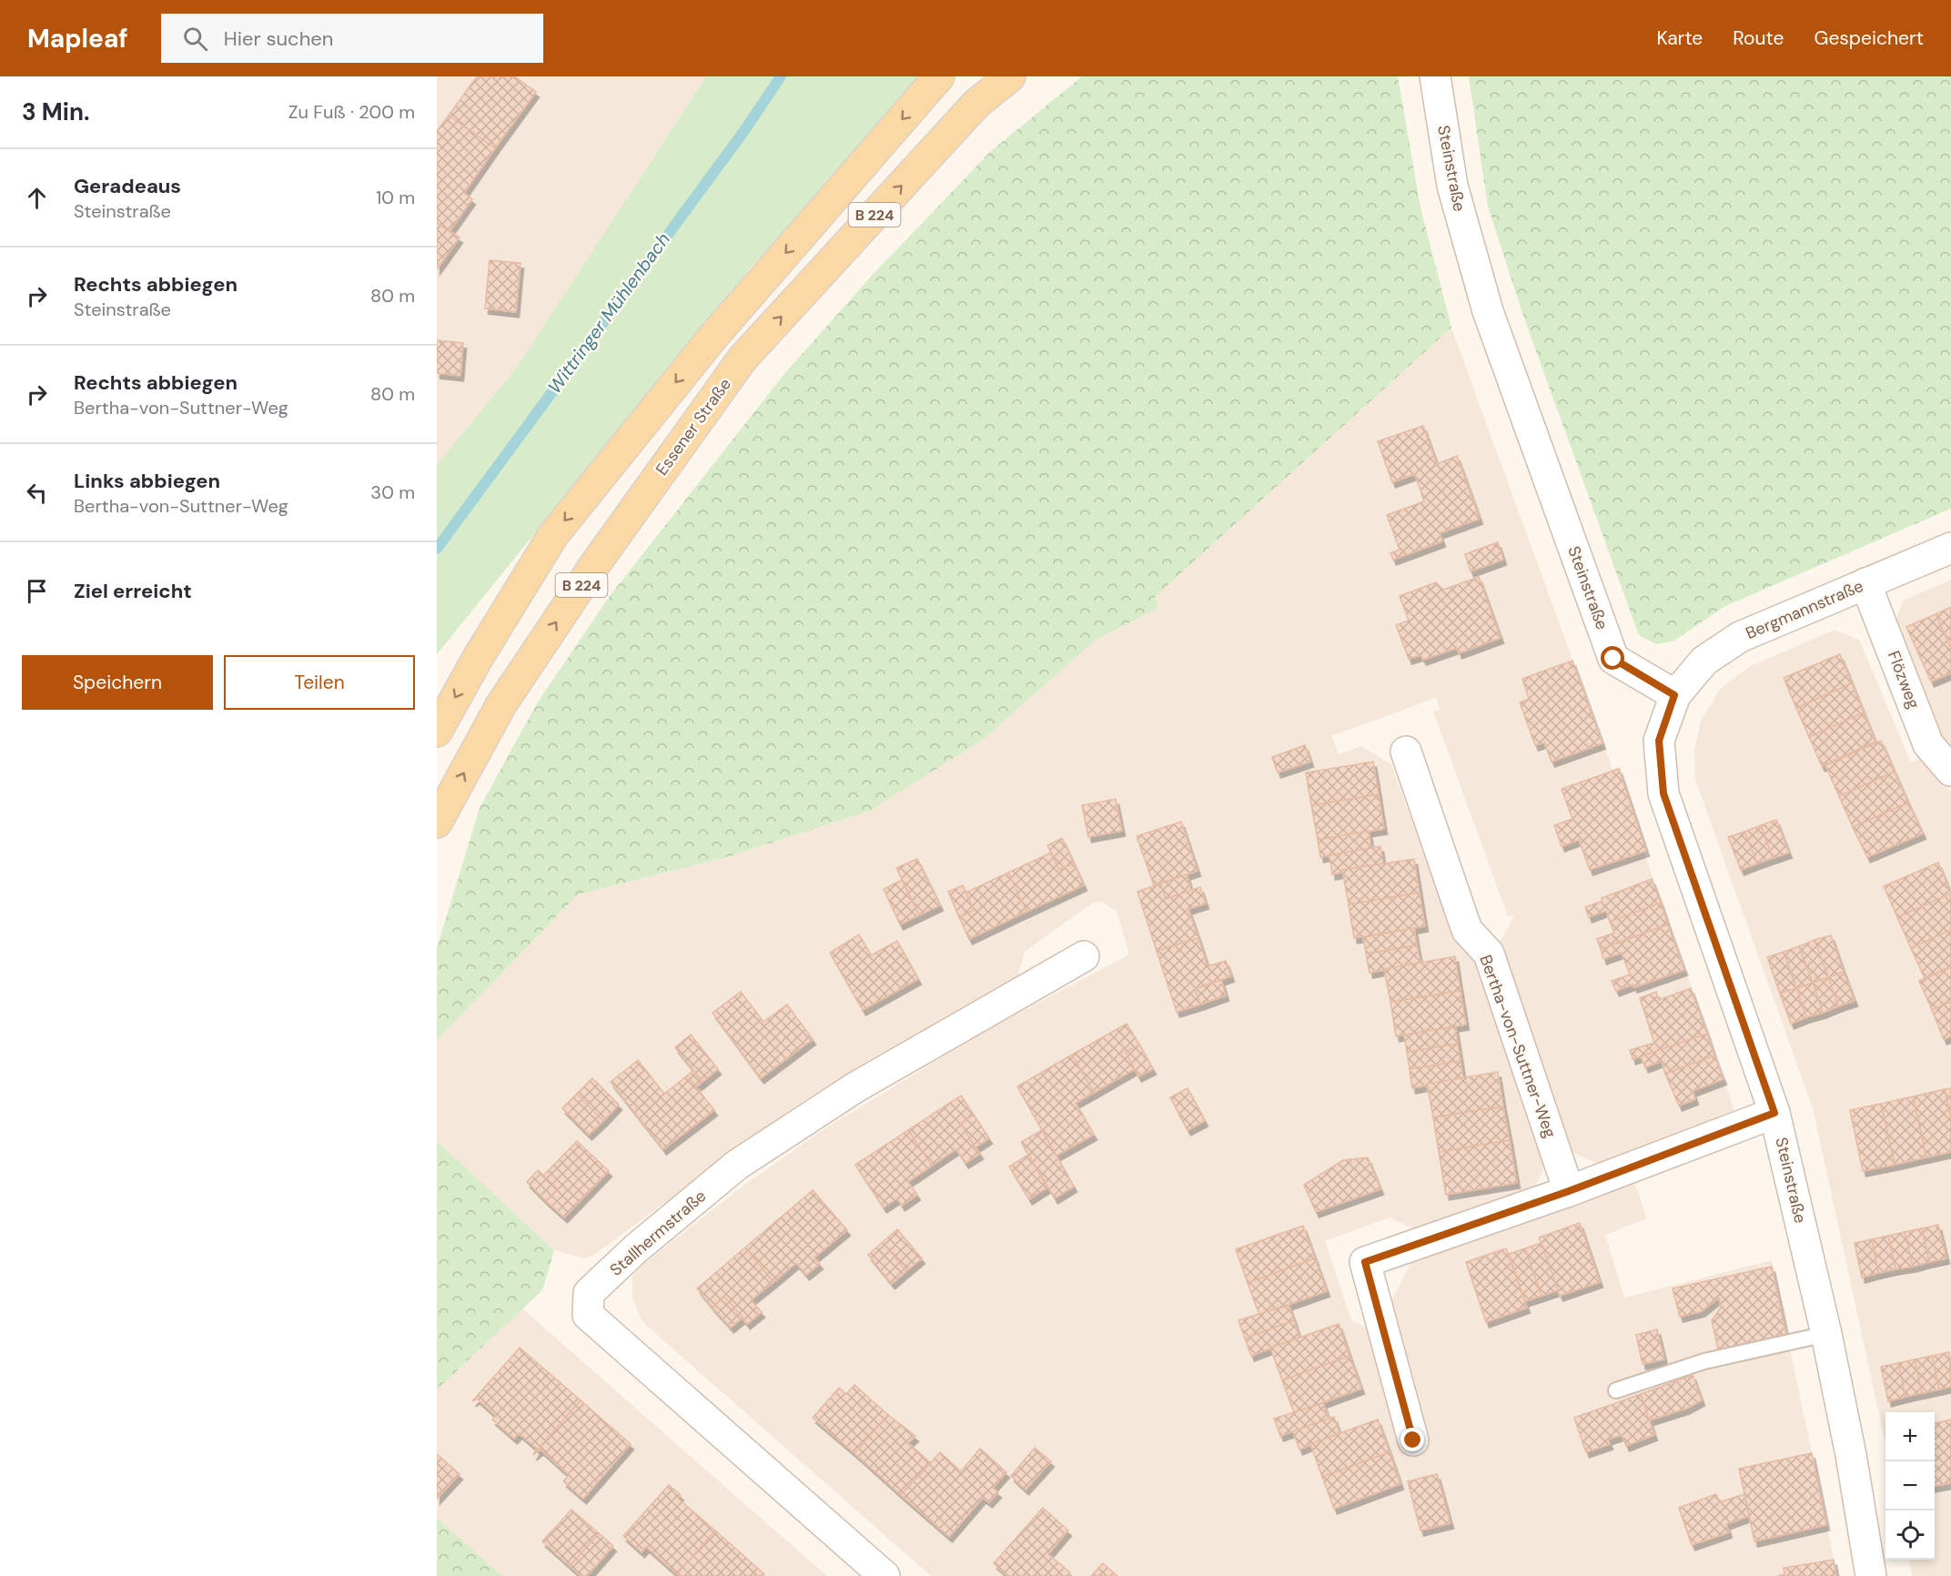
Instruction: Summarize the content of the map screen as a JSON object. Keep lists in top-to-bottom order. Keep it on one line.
{"streets":{"main road":["B 224","Essener Straße"],"street":["Steinstraße","Bergmannstraße","Flözweg","Bertha-von-Suttner-Weg","Stallhermstraße"]},"crossings":[["Steinstraße","Bergmannstraße"],["Bergmannstraße","Flözweg"]],"water":["Wittringer Mühlenbach"],"page":{"header":"Mapleaf","search":"Hier suchen","nav":["Karte","Route","Gespeichert"],"heading":["3 Min.","Zu Fuß · 200 m"],"list":[["Geradeaus","Steinstraße","10 m"],["Rechts abbiegen","Steinstraße","80 m"],["Rechts abbiegen","Bertha-von-Suttner-Weg","80 m"],["Links abbiegen","Bertha-von-Suttner-Weg","30 m"],"Ziel erreicht"],"buttons":["Speichern","Teilen"],"map_buttons":["+","−"]}}
